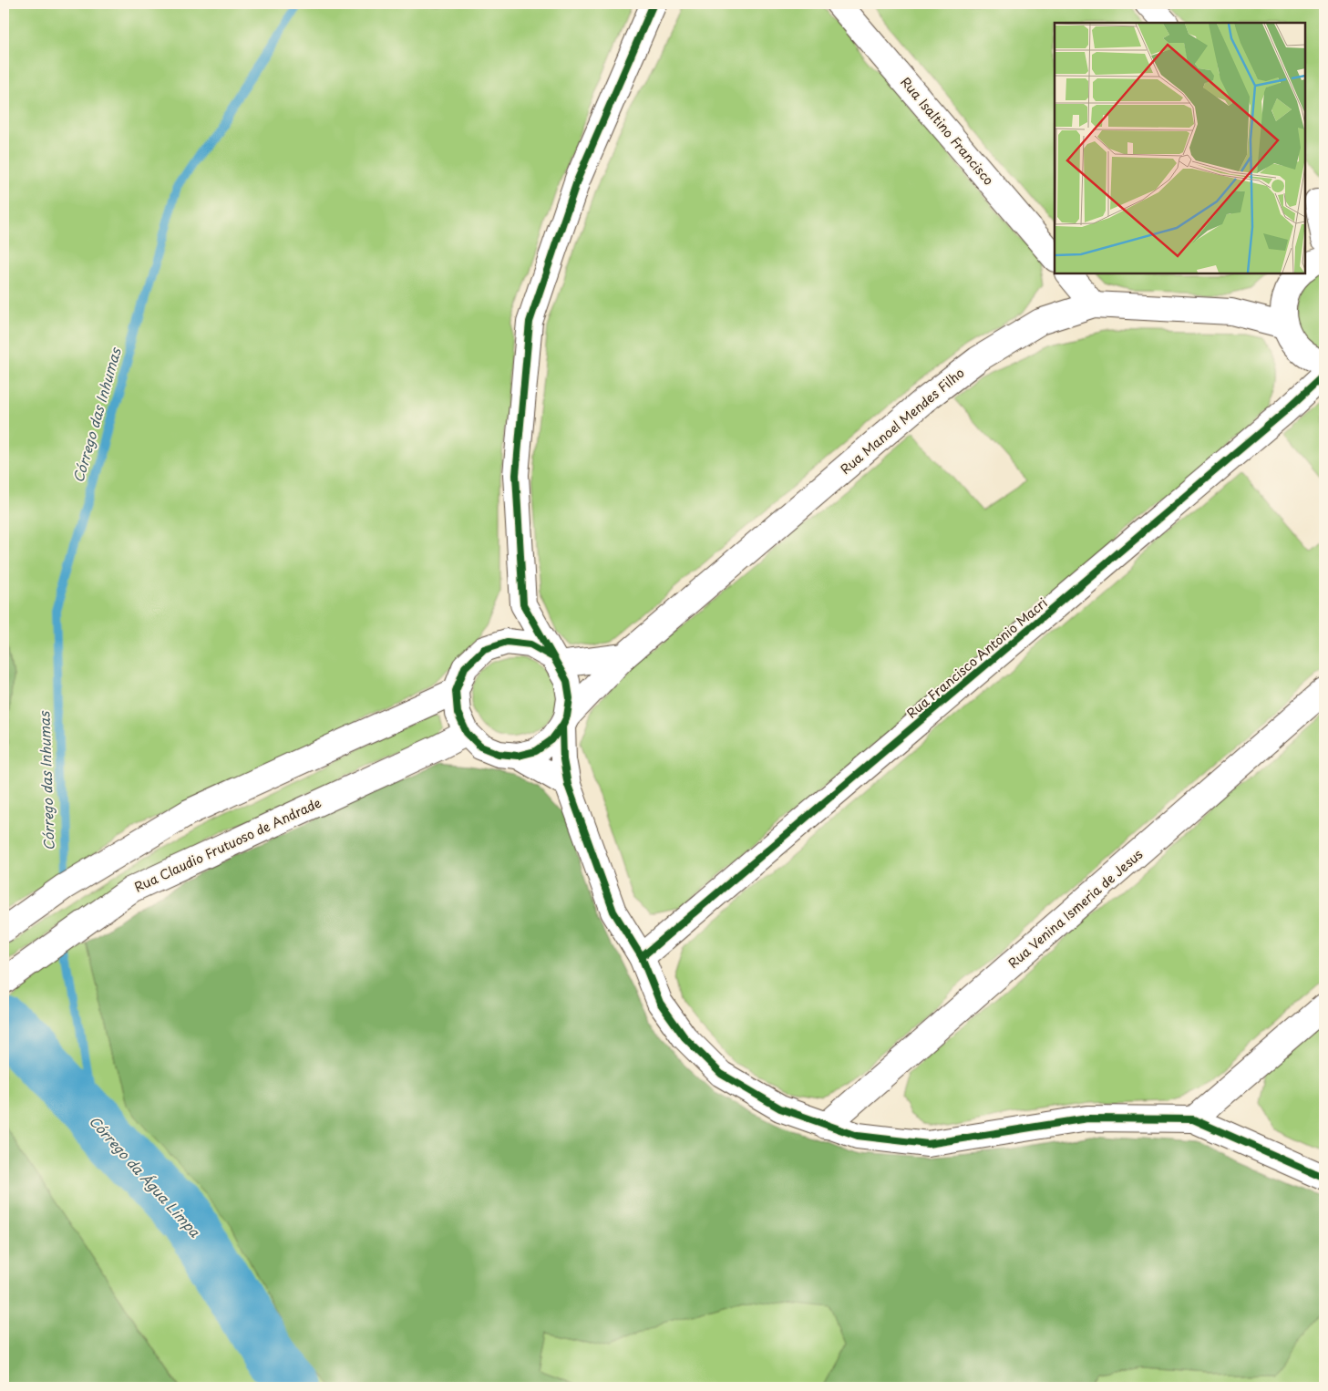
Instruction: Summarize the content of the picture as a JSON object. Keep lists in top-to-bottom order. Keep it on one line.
{"streets":{"street":["Rua Isaltino Francisco","Rua Manoel Mendes Filho","Rua Francisco Antonio Macri","Rua Claudio Frutuoso de Andrade","Rua Venina Ismeria de Jesus"]},"crossings":[["Rua Manoel Mendes Filho","Rua Claudio Frutuoso de Andrade"]],"water":["Córrego das Inhumas","Córrego da Água Limpa"]}
